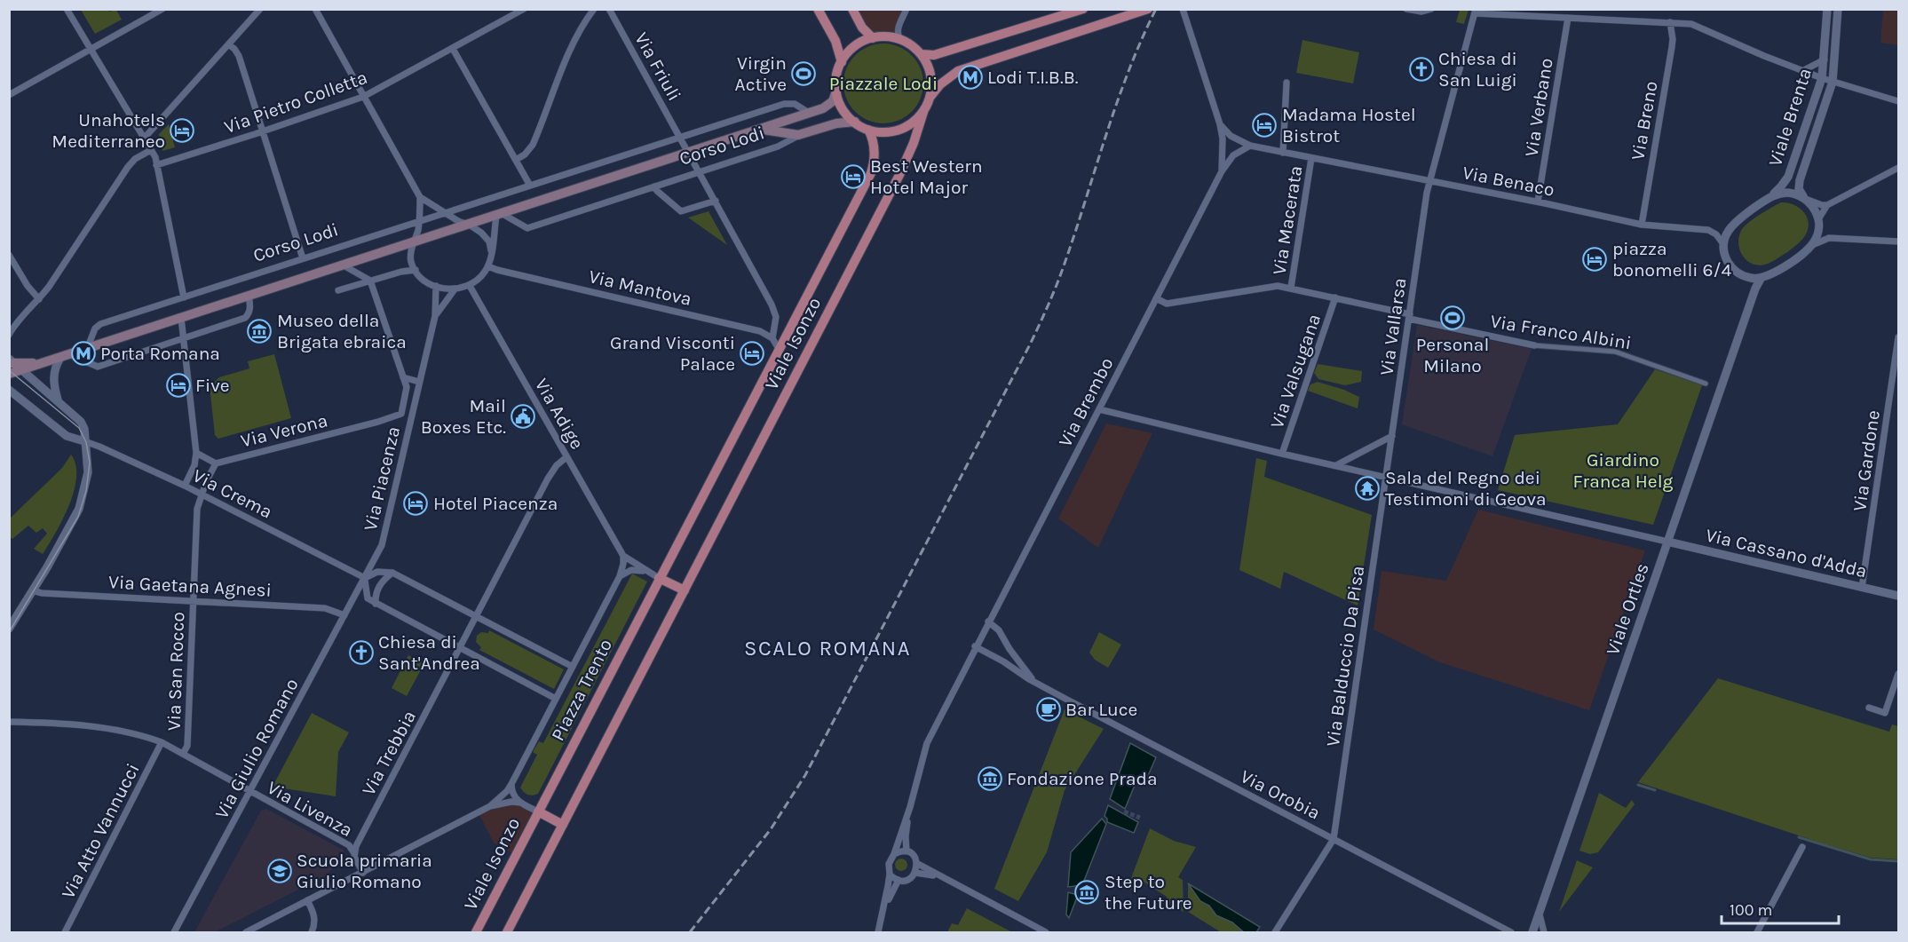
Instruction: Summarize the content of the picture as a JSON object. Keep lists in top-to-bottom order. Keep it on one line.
{"streets":{"main road":["Corso Lodi","Viale Isonzo","Piazza Trento"],"street":["Via Friuli","Via Pietro Colletta","Via Verbano","Viale Brenta","Via Breno","Via Benaco","Via Macerata","Via Mantova","Via Vallarsa","Via Franco Albini","Via Valsugana","Via Brembo","Via Adige","Via Verona","Via Gardone","Via Piacenza","Via Crema","Via Cassano d'Adda","Via Gaetana Agnesi","Viale Ortles","Via Balduccio Da Pisa","Via San Rocco","Via Giulio Romano","Via Trebbia","Via Orobia","Via Livenza","Via Atto Vannucci"]},"crossings":[["Via Friuli","Corso Lodi"],["Via Friuli","Via Mantova"],["Via Verbano","Via Benaco"],["Viale Brenta","Via Benaco"],["Viale Brenta","Viale Ortles"],["Via Breno","Via Benaco"],["Corso Lodi","Via Mantova"],["Corso Lodi","Viale Isonzo"],["Corso Lodi","Via Adige"],["Corso Lodi","Via Piacenza"],["Via Benaco","Via Macerata"],["Via Benaco","Via Vallarsa"],["Via Benaco","Via Brembo"],["Via Benaco","Viale Ortles"],["Via Macerata","Via Valsugana"],["Via Mantova","Via Adige"],["Via Mantova","Via Piacenza"],["Via Vallarsa","Via Franco Albini"],["Via Vallarsa","Via Valsugana"],["Via Vallarsa","Via Balduccio Da Pisa"],["Via Franco Albini","Via Valsugana"],["Viale Isonzo","Piazza Trento"],["Via Valsugana","Via Brembo"],["Via Brembo","Via Orobia"],["Via Adige","Via Piacenza"],["Via Adige","Piazza Trento"],["Via Verona","Via Piacenza"],["Via Gardone","Via Cassano d'Adda"],["Via Piacenza","Via Crema"],["Via Piacenza","Via Giulio Romano"],["Via Crema","Via San Rocco"],["Via Crema","Via Giulio Romano"],["Via Cassano d'Adda","Viale Ortles"],["Via Gaetana Agnesi","Via San Rocco"],["Via Gaetana Agnesi","Via Giulio Romano"],["Via Balduccio Da Pisa","Via Orobia"],["Via San Rocco","Via Livenza"],["Via Giulio Romano","Via Livenza"],["Via Trebbia","Via Livenza"],["Via Livenza","Via Atto Vannucci"]],"districts":["SCALO ROMANA"],"parks":["Piazzale Lodi","Giardino Franca Helg"],"places":{"church":["Chiesa di San Luigi","Chiesa di Sant'Andrea"],"sports":["Virgin Active","Personal Milano"],"metro station":["Lodi T.I.B.B.","Porta Romana"],"hotel":["Madama Hostel Bistrot","Unahotels Mediterraneo","Best Western Hotel Major","piazza bonomelli 6/4","Grand Visconti Palace","Five","Hotel Piacenza"],"museum":["Museo della Brigata ebraica","Fondazione Prada","Step to the Future"],"public building":["Mail Boxes Etc."],"temple":["Sala del Regno dei Testimoni di Geova"],"cafe":["Bar Luce"],"school or university":["Scuola primaria Giulio Romano"]},"scale_bar":"100 m"}
